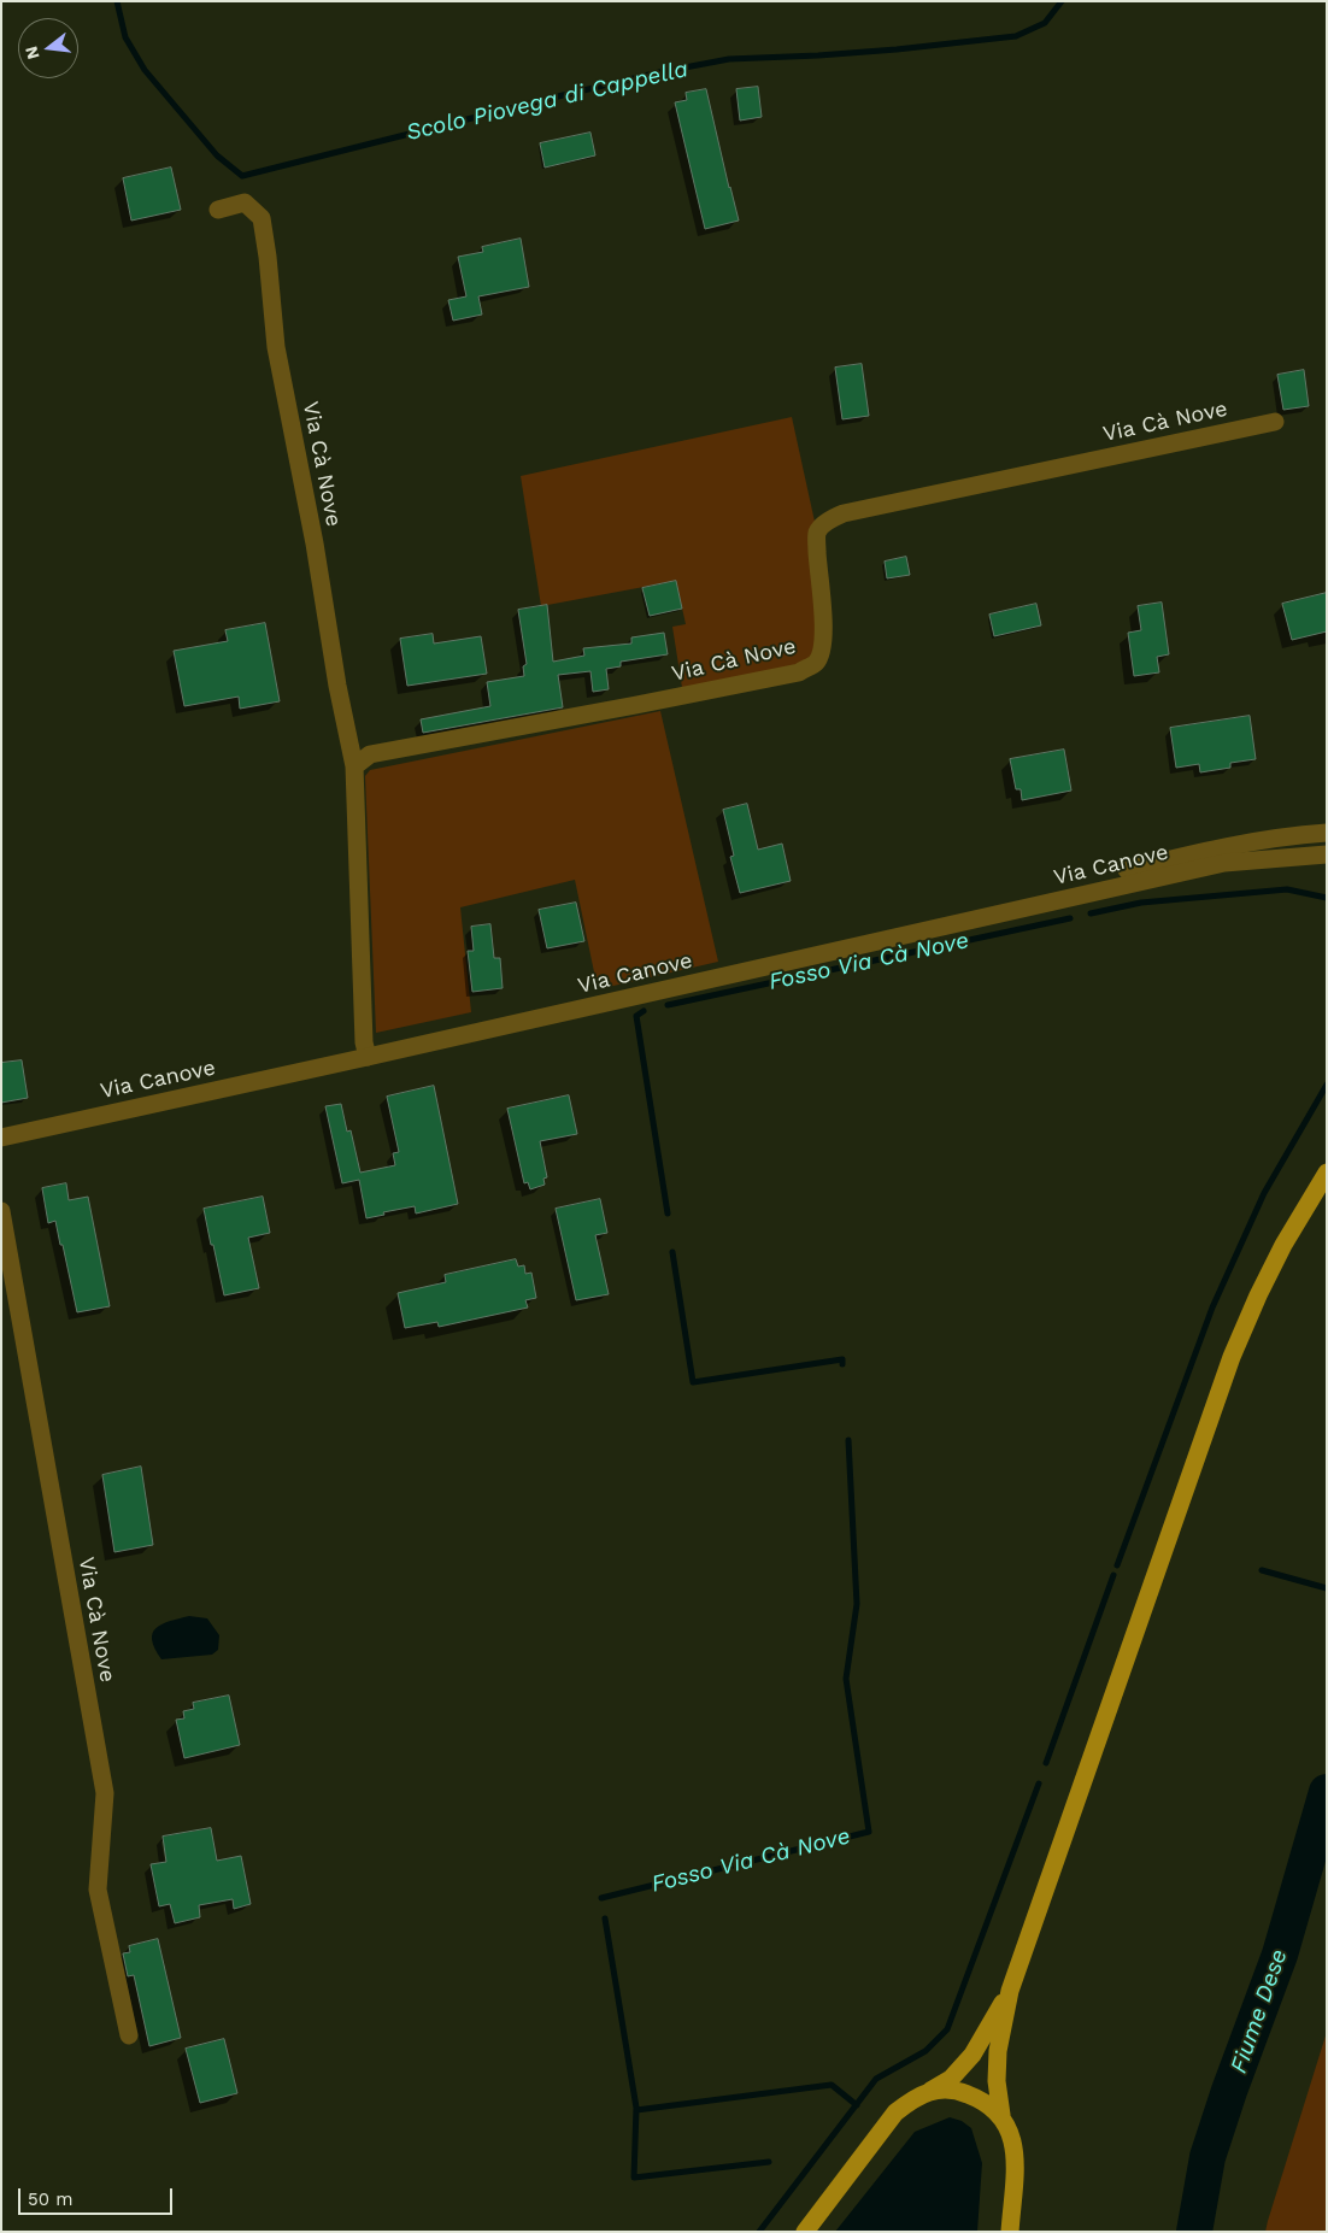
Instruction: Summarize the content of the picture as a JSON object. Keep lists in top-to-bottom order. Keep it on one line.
{"streets":{"street":["Via Cà Nove","Via Canove"]},"crossings":[["Via Cà Nove","Via Canove"]],"water":["Scolo Piovega di Cappella","Fosso Via Cà Nove","Fiume Dese"],"scale_bar":"50 m","north":"left"}
